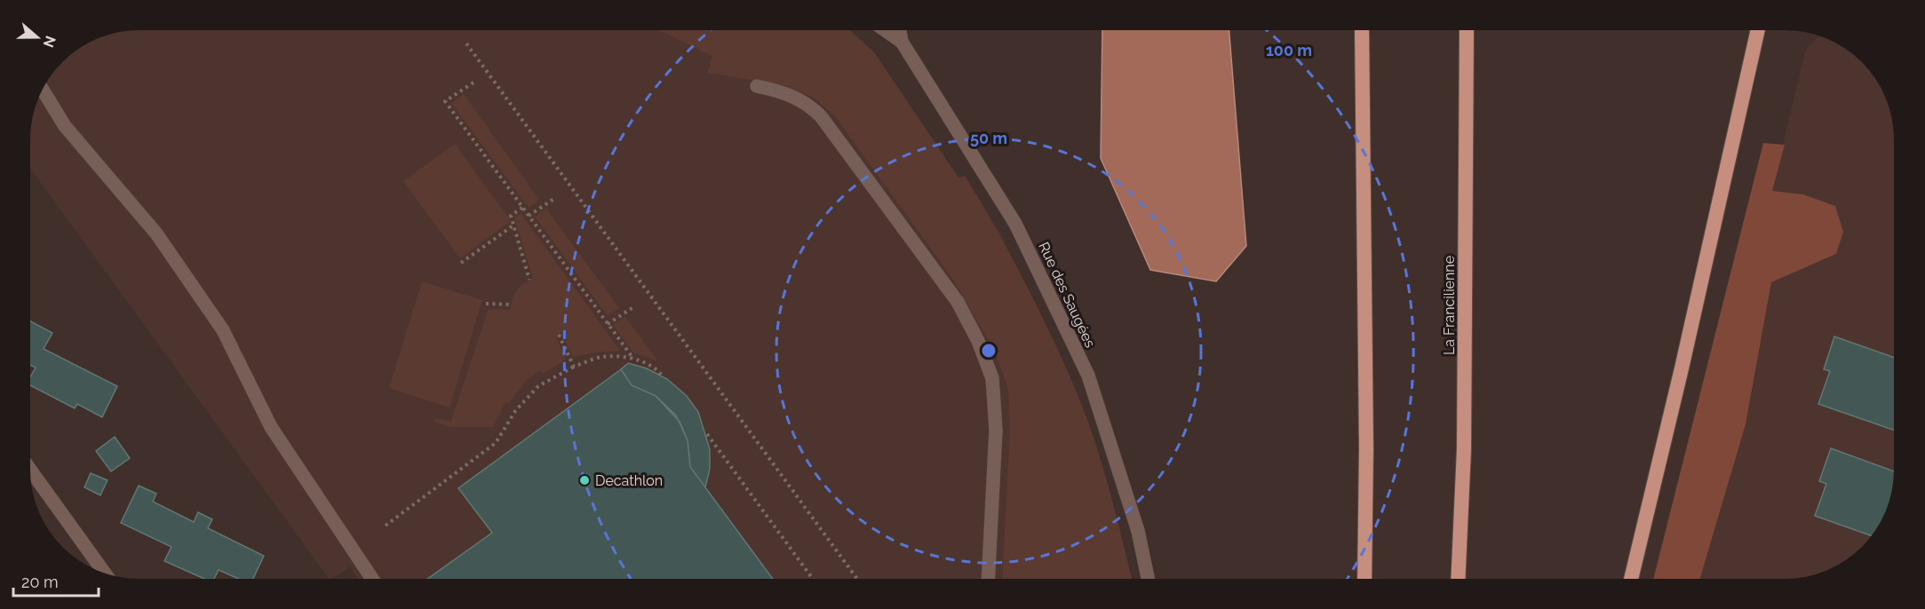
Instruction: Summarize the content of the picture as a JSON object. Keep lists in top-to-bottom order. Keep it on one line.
{"streets":{"highway":["La Francilienne"],"street":["Rue des Saugées"]},"places":["Decathlon"],"scale_bar":"20 m","north":"right","rings":["100 m","50 m"]}
